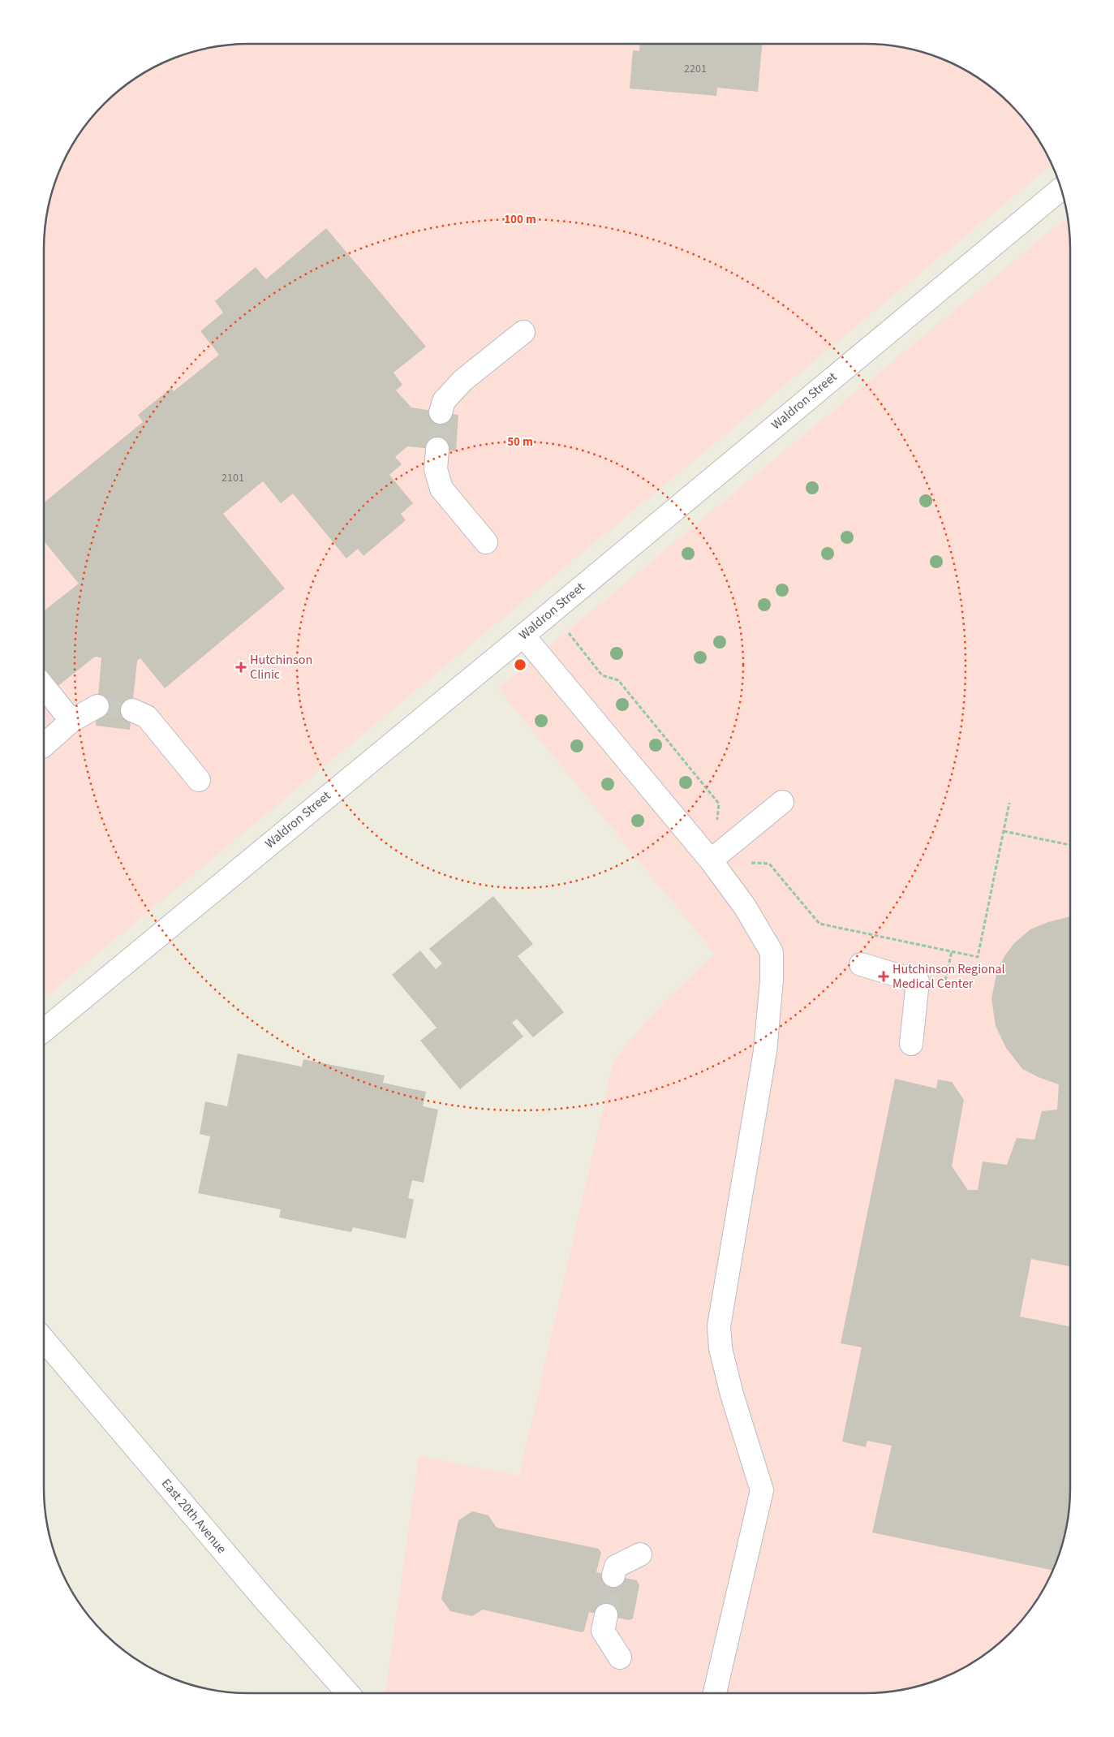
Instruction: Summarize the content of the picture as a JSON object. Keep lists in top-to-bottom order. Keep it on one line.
{"streets":{"street":["Waldron Street","East 20th Avenue"]},"places":{"health":["Hutchinson Clinic","Hutchinson Regional Medical Center"]},"house_numbers":["2201","2101"],"rings":["100 m","50 m"]}
